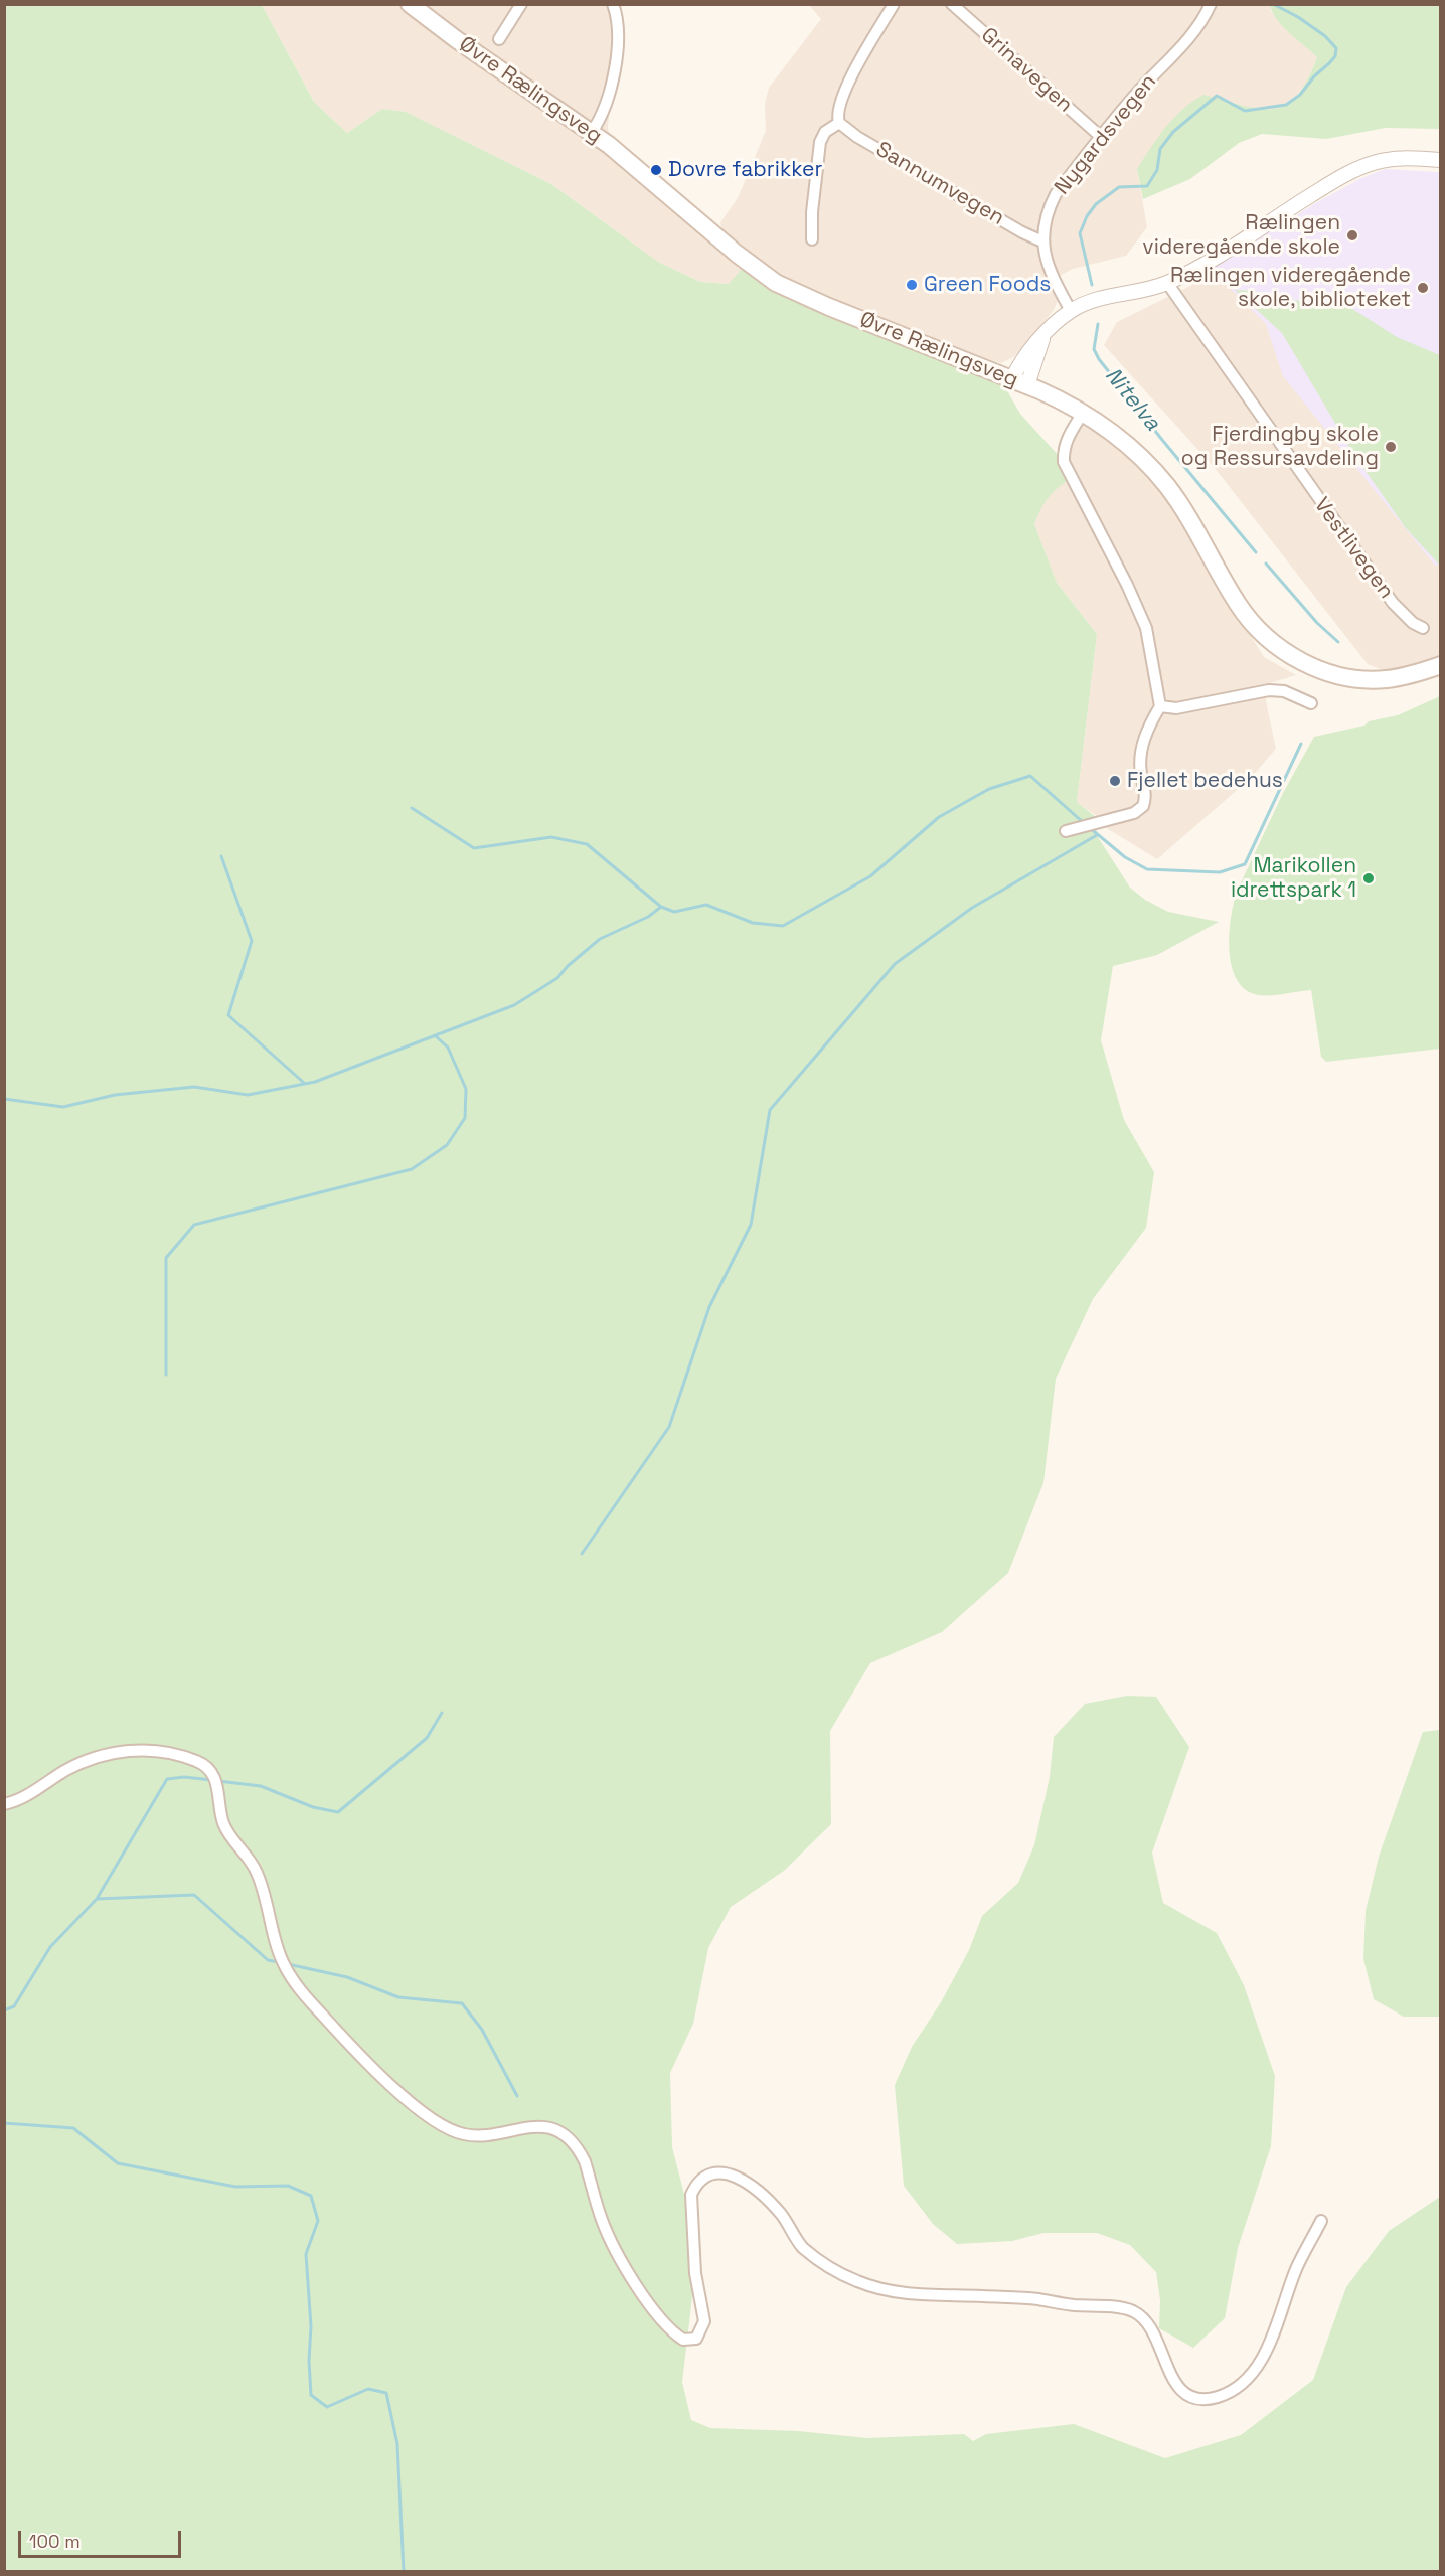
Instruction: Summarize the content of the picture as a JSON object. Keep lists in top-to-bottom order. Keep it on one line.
{"streets":{"main road":["Øvre Rælingsveg"],"street":["Grinavegen","Nygardsvegen","Sannumvegen","Vestlivegen"]},"crossings":[["Grinavegen","Nygardsvegen"],["Nygardsvegen","Sannumvegen"]],"water":["Nitelva"],"places":["Dovre fabrikker","Rælingen videregående skole","Green Foods","Rælingen videregående skole, biblioteket","Fjerdingby skole og Ressursavdeling","Fjellet bedehus","Marikollen idrettspark 1"],"scale_bar":"100 m"}
